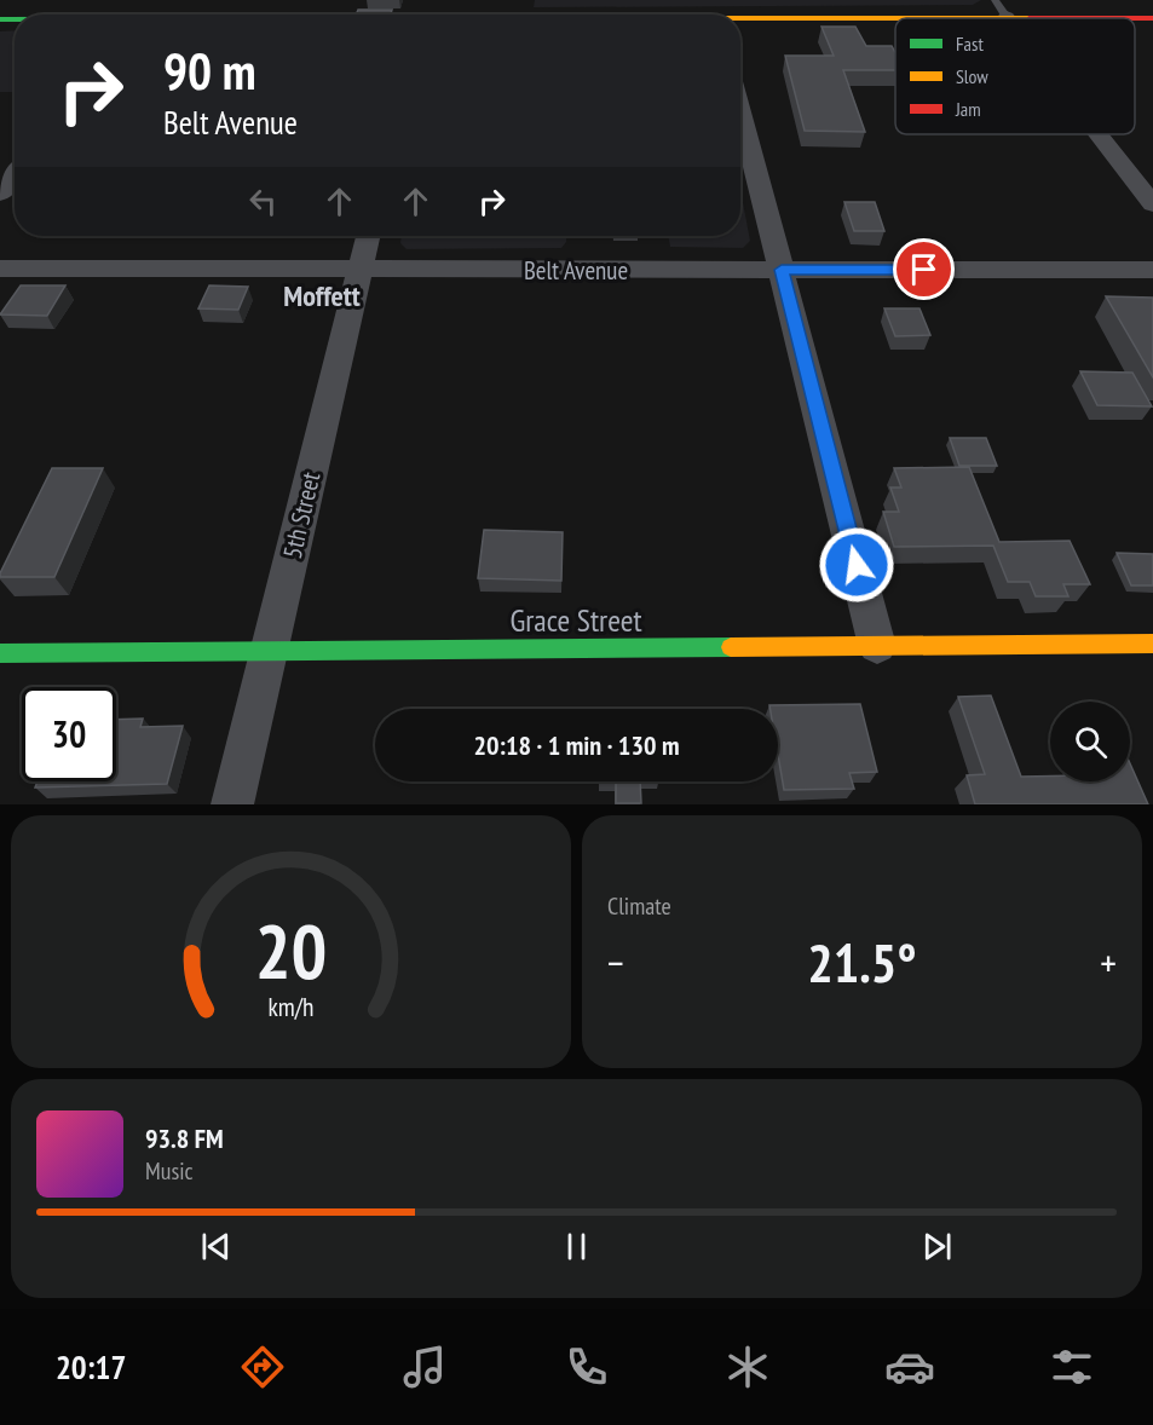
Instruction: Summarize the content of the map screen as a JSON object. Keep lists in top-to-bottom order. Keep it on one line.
{"streets":{"street":["Belt Avenue","5th Street","Grace Street"]},"crossings":[["Belt Avenue","5th Street"],["5th Street","Grace Street"]],"districts":["Moffett"],"legend":["Fast","Slow","Jam"],"page":{"turn":["90 m","Belt Avenue"],"limit":"30","trip":"20:18 · 1 min · 130 m","tile":"Climate","heat":["−","21.5°","+"],"song":["93.8 FM","Music"],"tabs":"20:17","gauge":["20","km/h"]}}
